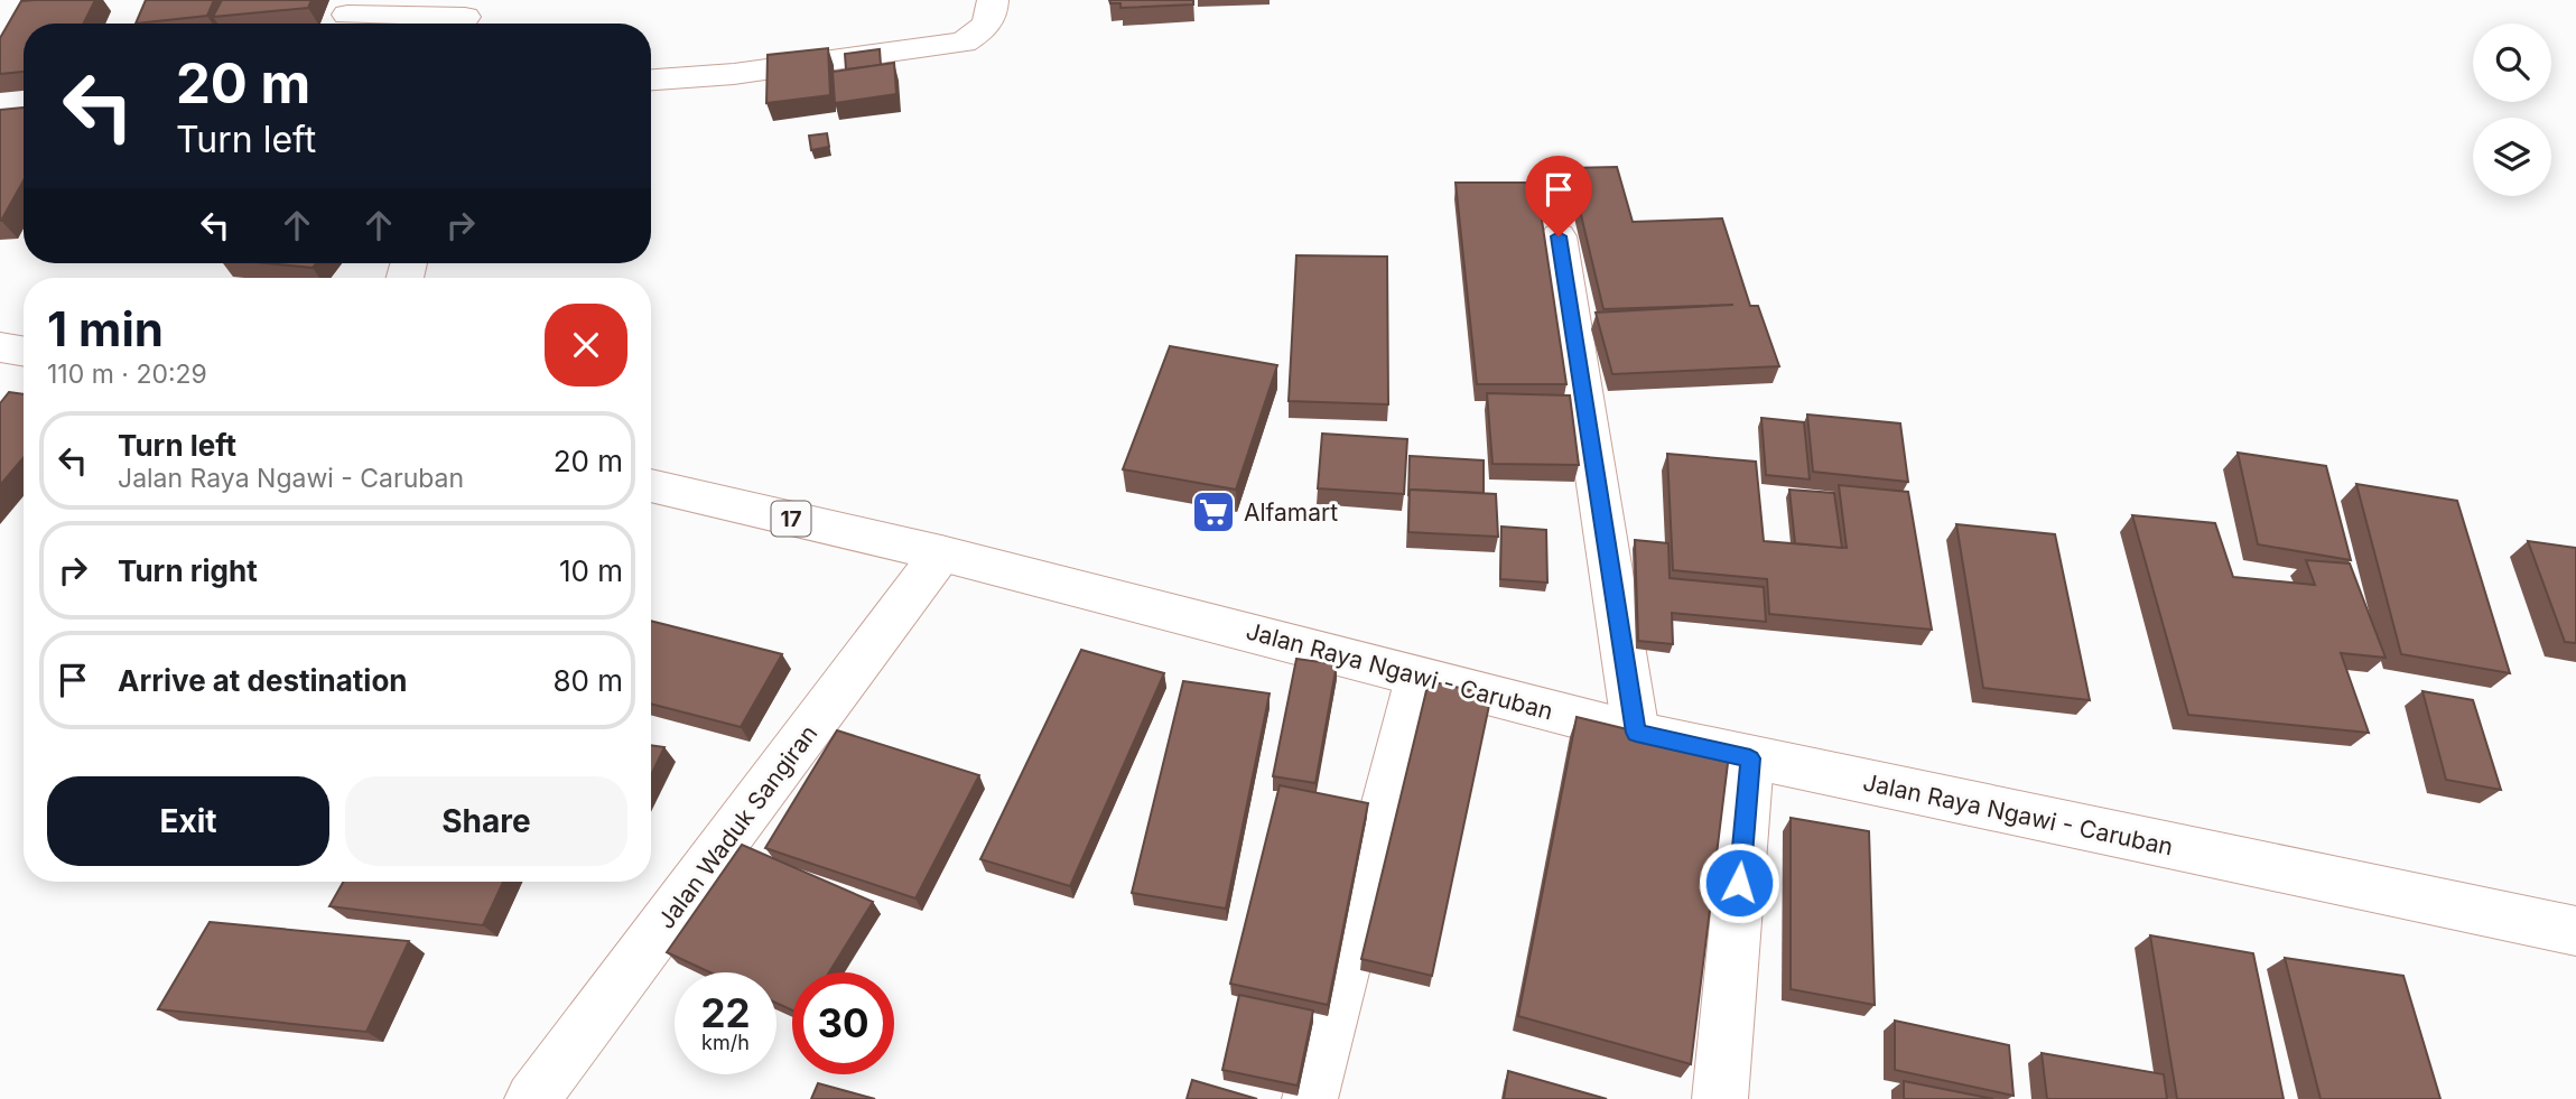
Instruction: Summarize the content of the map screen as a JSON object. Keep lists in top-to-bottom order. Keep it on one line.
{"streets":{"main road":["17","Jalan Raya Ngawi - Caruban","Jalan Waduk Sangiran"]},"crossings":[["Jalan Raya Ngawi - Caruban","Jalan Waduk Sangiran"]],"places":{"supermarket":["Alfamart"]},"page":{"turn":["20 m","Turn left"],"heading":["1 min","110 m · 20:29"],"list":[{"name":"Turn left","note":"Jalan Raya Ngawi - Caruban","value":"20 m"},{"name":"Turn right","value":"10 m"},{"name":"Arrive at destination","value":"80 m"}],"buttons":["Exit","Share"],"speed":"22 km/h","limit":"30"}}
